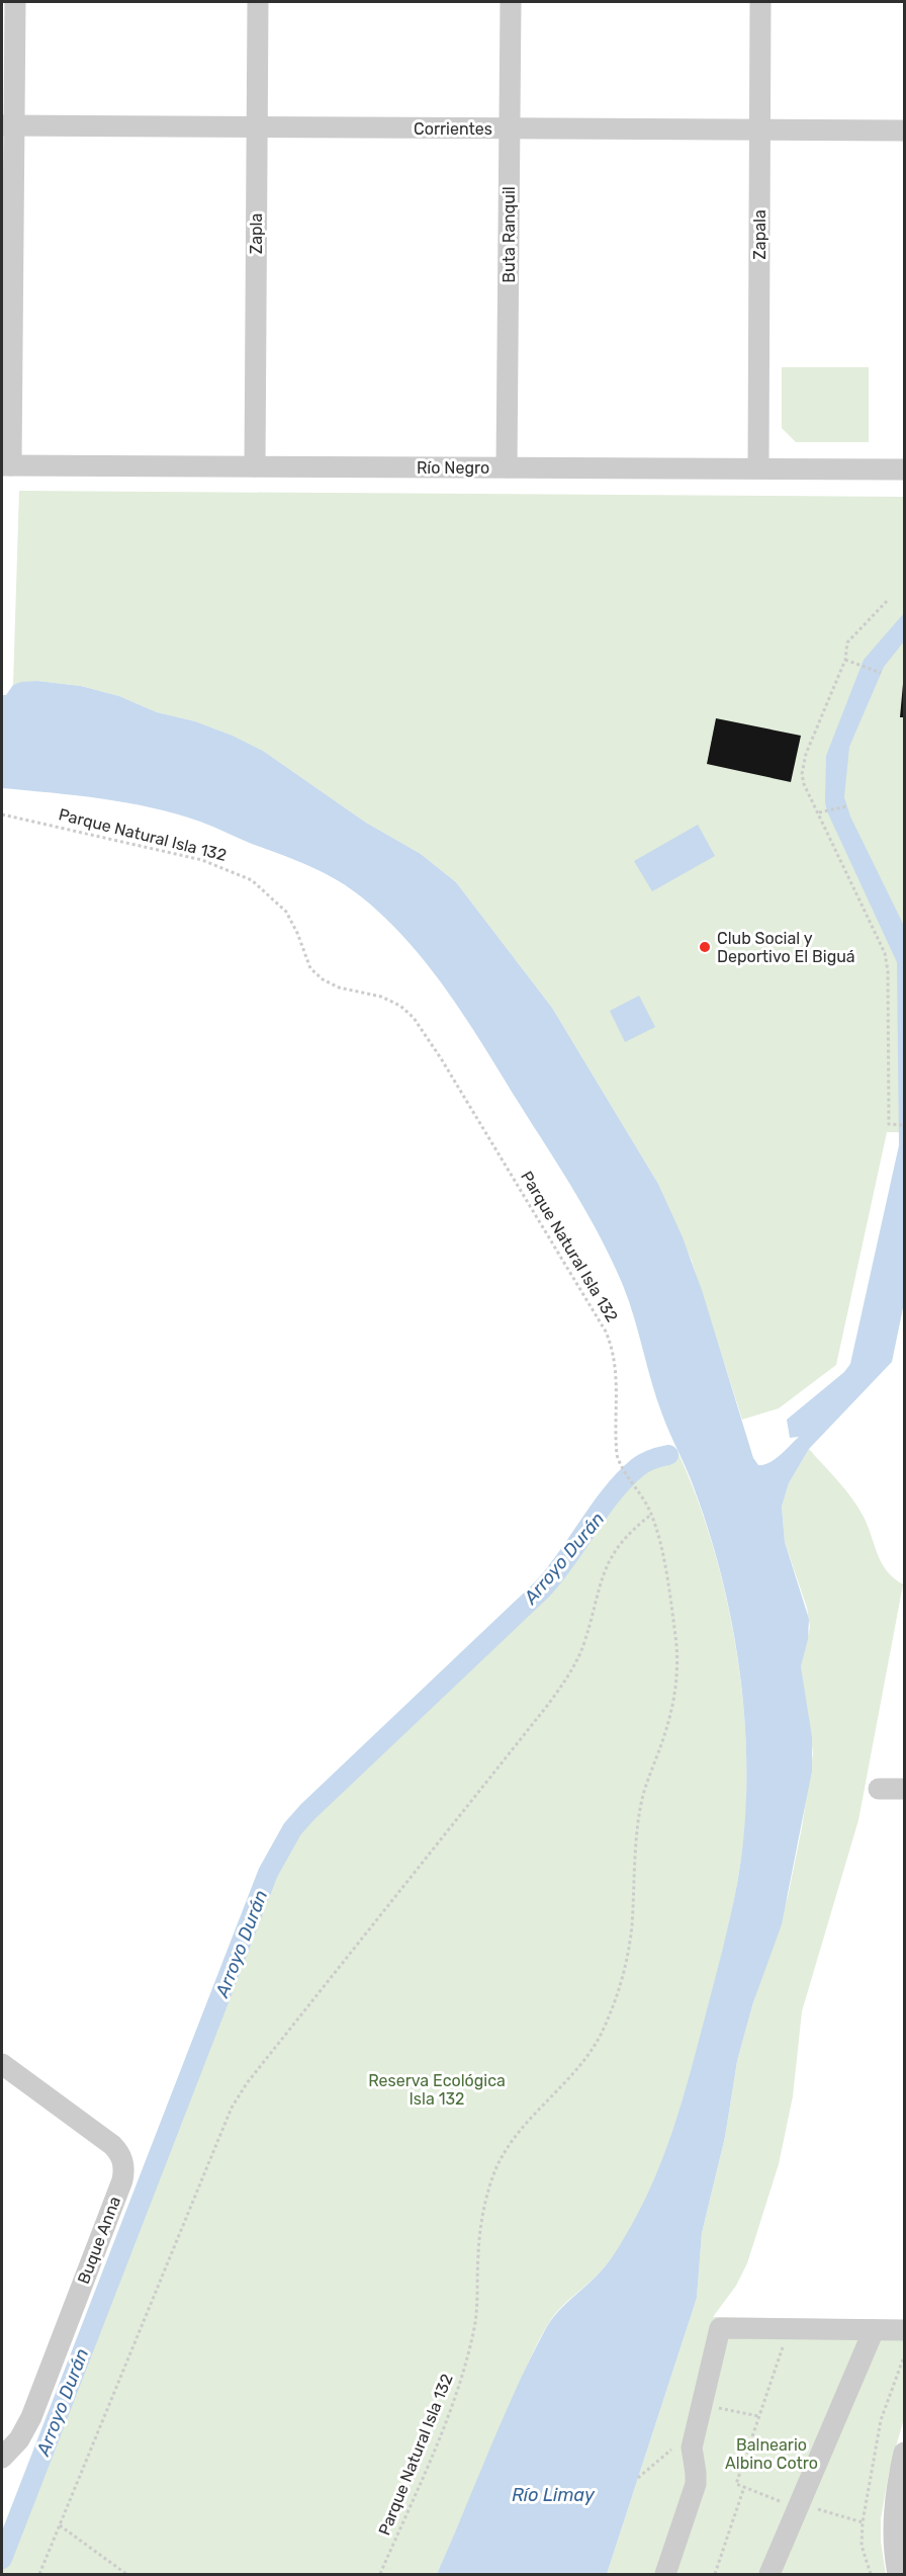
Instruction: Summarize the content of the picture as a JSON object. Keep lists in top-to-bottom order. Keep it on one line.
{"streets":{"street":["Corrientes","Zapla","Buta Ranquil","Zapala","Río Negro","Buque Anna"],"path":["Parque Natural Isla 132"]},"crossings":[["Corrientes","Zapla"],["Corrientes","Buta Ranquil"],["Corrientes","Zapala"],["Zapla","Río Negro"],["Buta Ranquil","Río Negro"],["Zapala","Río Negro"]],"water":["Arroyo Durán","Río Limay"],"parks":["Reserva Ecológica Isla 132","Balneario Albino Cotro"],"places":["Club Social y Deportivo El Biguá"]}
